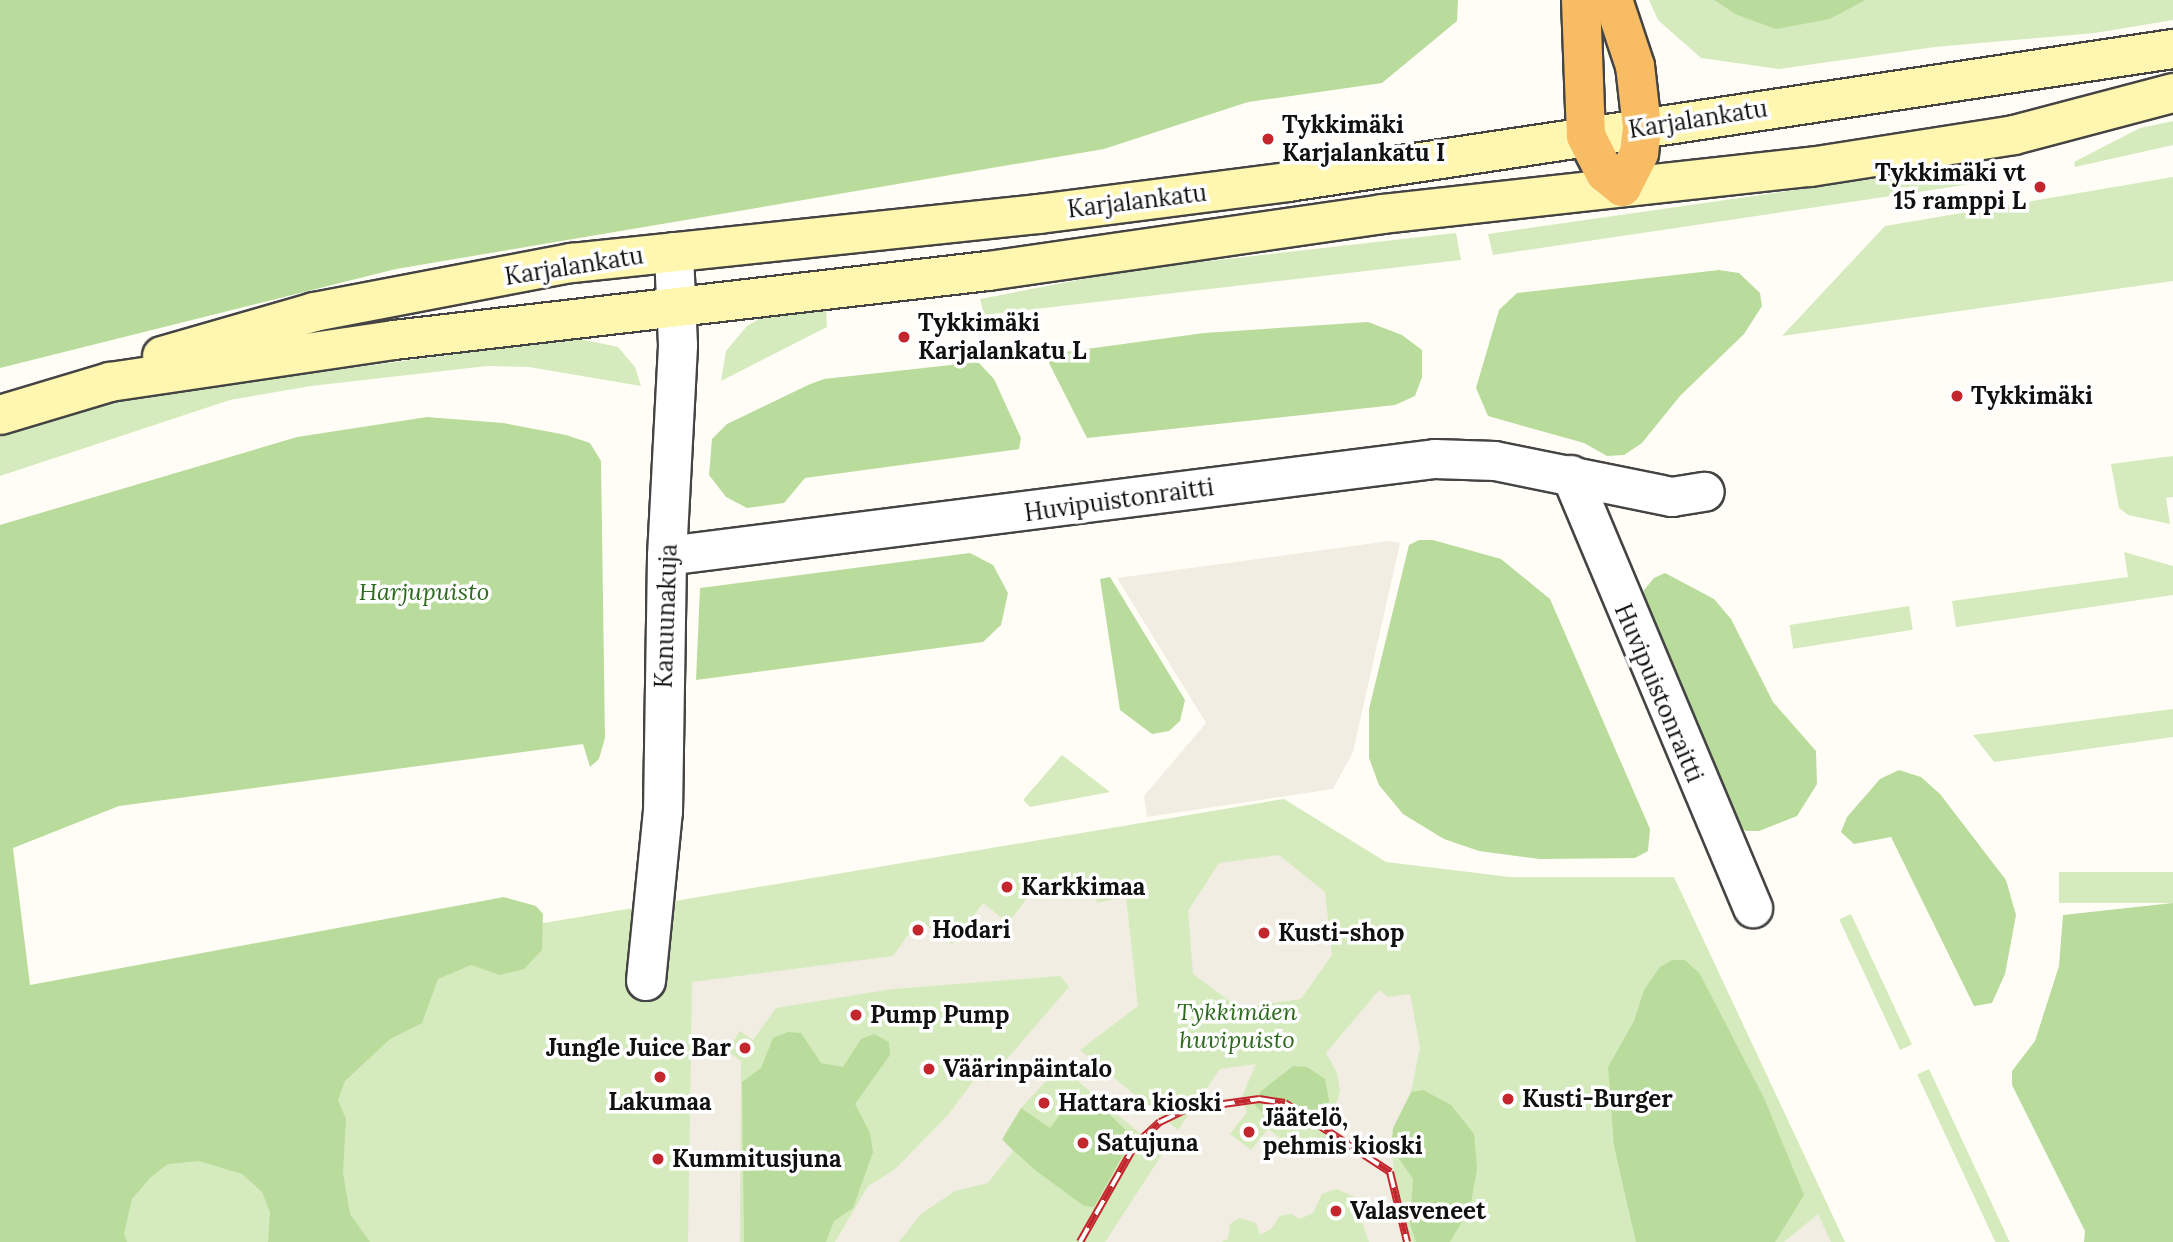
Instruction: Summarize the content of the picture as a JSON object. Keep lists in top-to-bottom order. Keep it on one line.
{"streets":{"main road":["Karjalankatu"],"street":["Huvipuistonraitti","Kanuunakuja"]},"crossings":[["Karjalankatu","Kanuunakuja"],["Huvipuistonraitti","Kanuunakuja"]],"parks":["Harjupuisto","Tykkimäen huvipuisto"],"places":["Tykkimäki Karjalankatu I","Tykkimäki vt 15 ramppi L","Tykkimäki Karjalankatu L","Tykkimäki","Karkkimaa","Hodari","Kusti-shop","Pump Pump","Jungle Juice Bar","Väärinpäintalo","Lakumaa","Kusti-Burger","Hattara kioski","Jäätelö, pehmis kioski","Satujuna","Kummitusjuna","Valasveneet"]}
